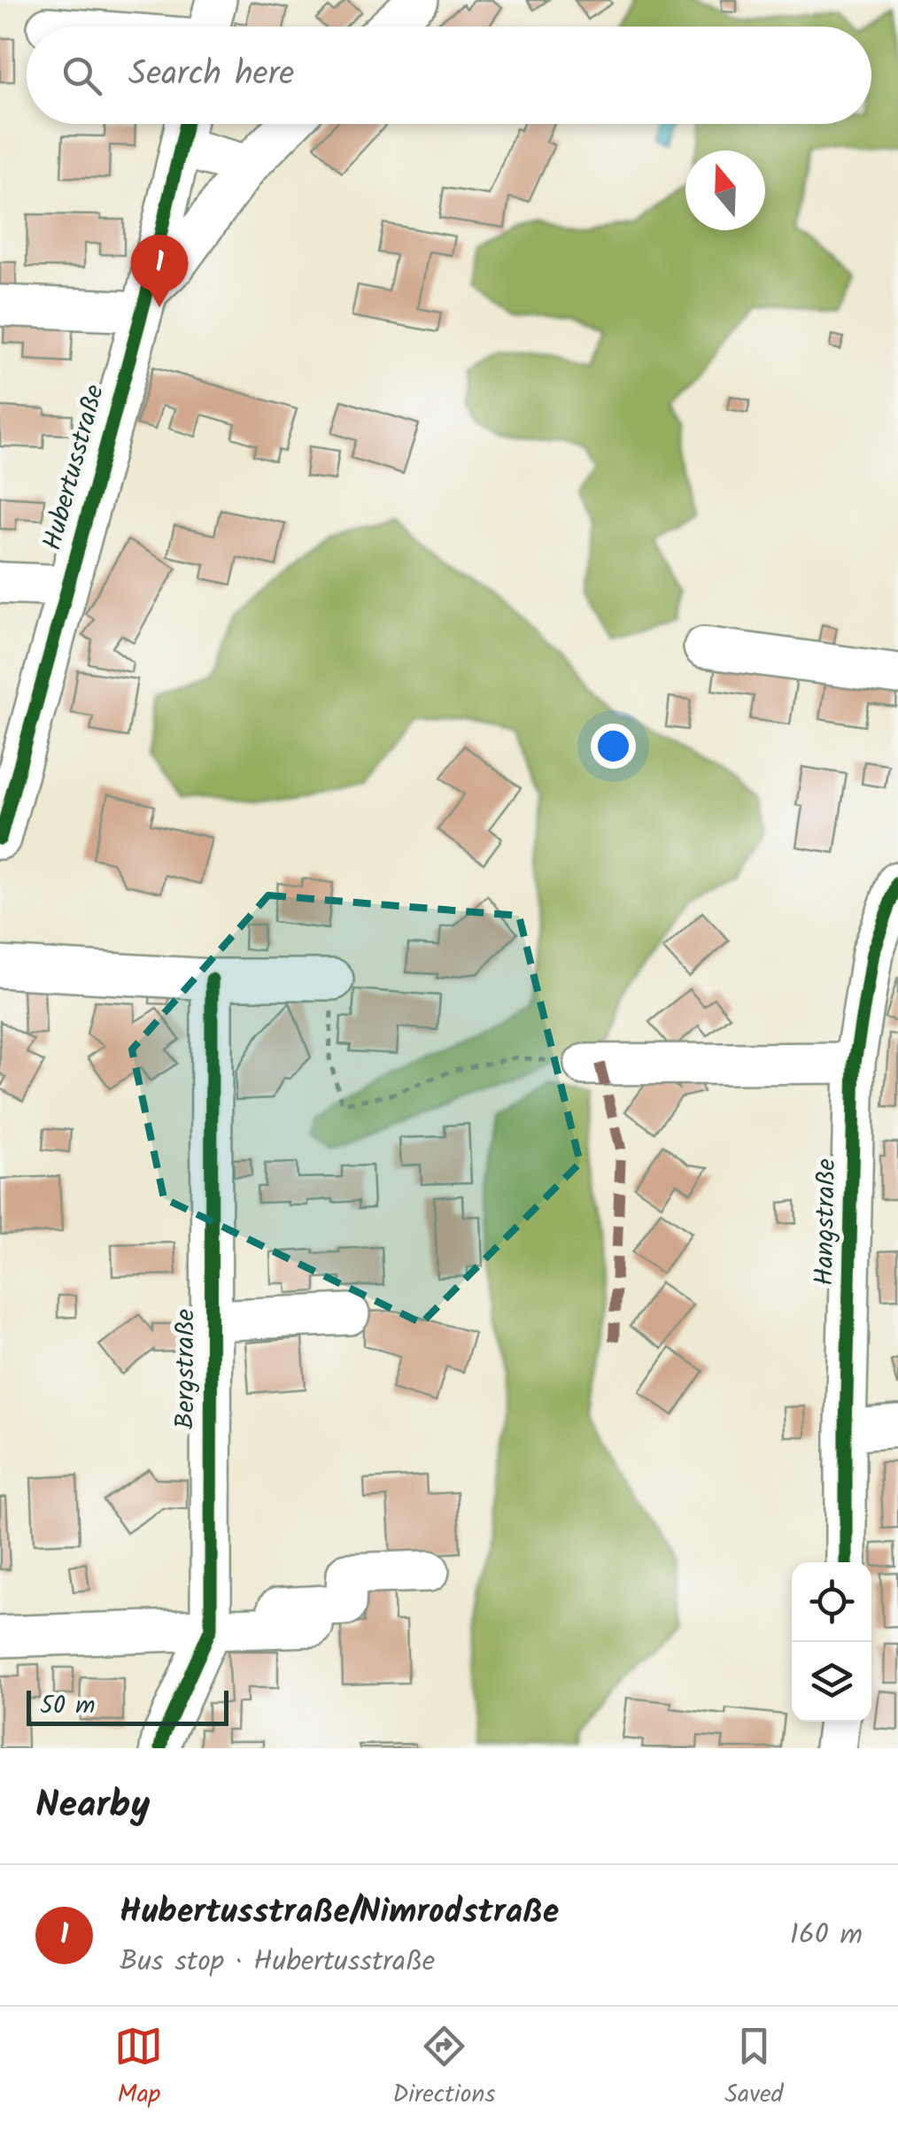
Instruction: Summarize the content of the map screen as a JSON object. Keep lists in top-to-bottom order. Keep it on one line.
{"streets":{"street":["Hubertusstraße","Hangstraße","Bergstraße"]},"scale_bar":"50 m","north":"top","page":{"search":"Search here","pins":"1","scale":"50 m","heading":"Nearby","list":[{"mark":"1","name":"Hubertusstraße/Nimrodstraße","note":"Bus stop · Hubertusstraße","value":"160 m"}],"nav":["Map","Directions","Saved"]}}
